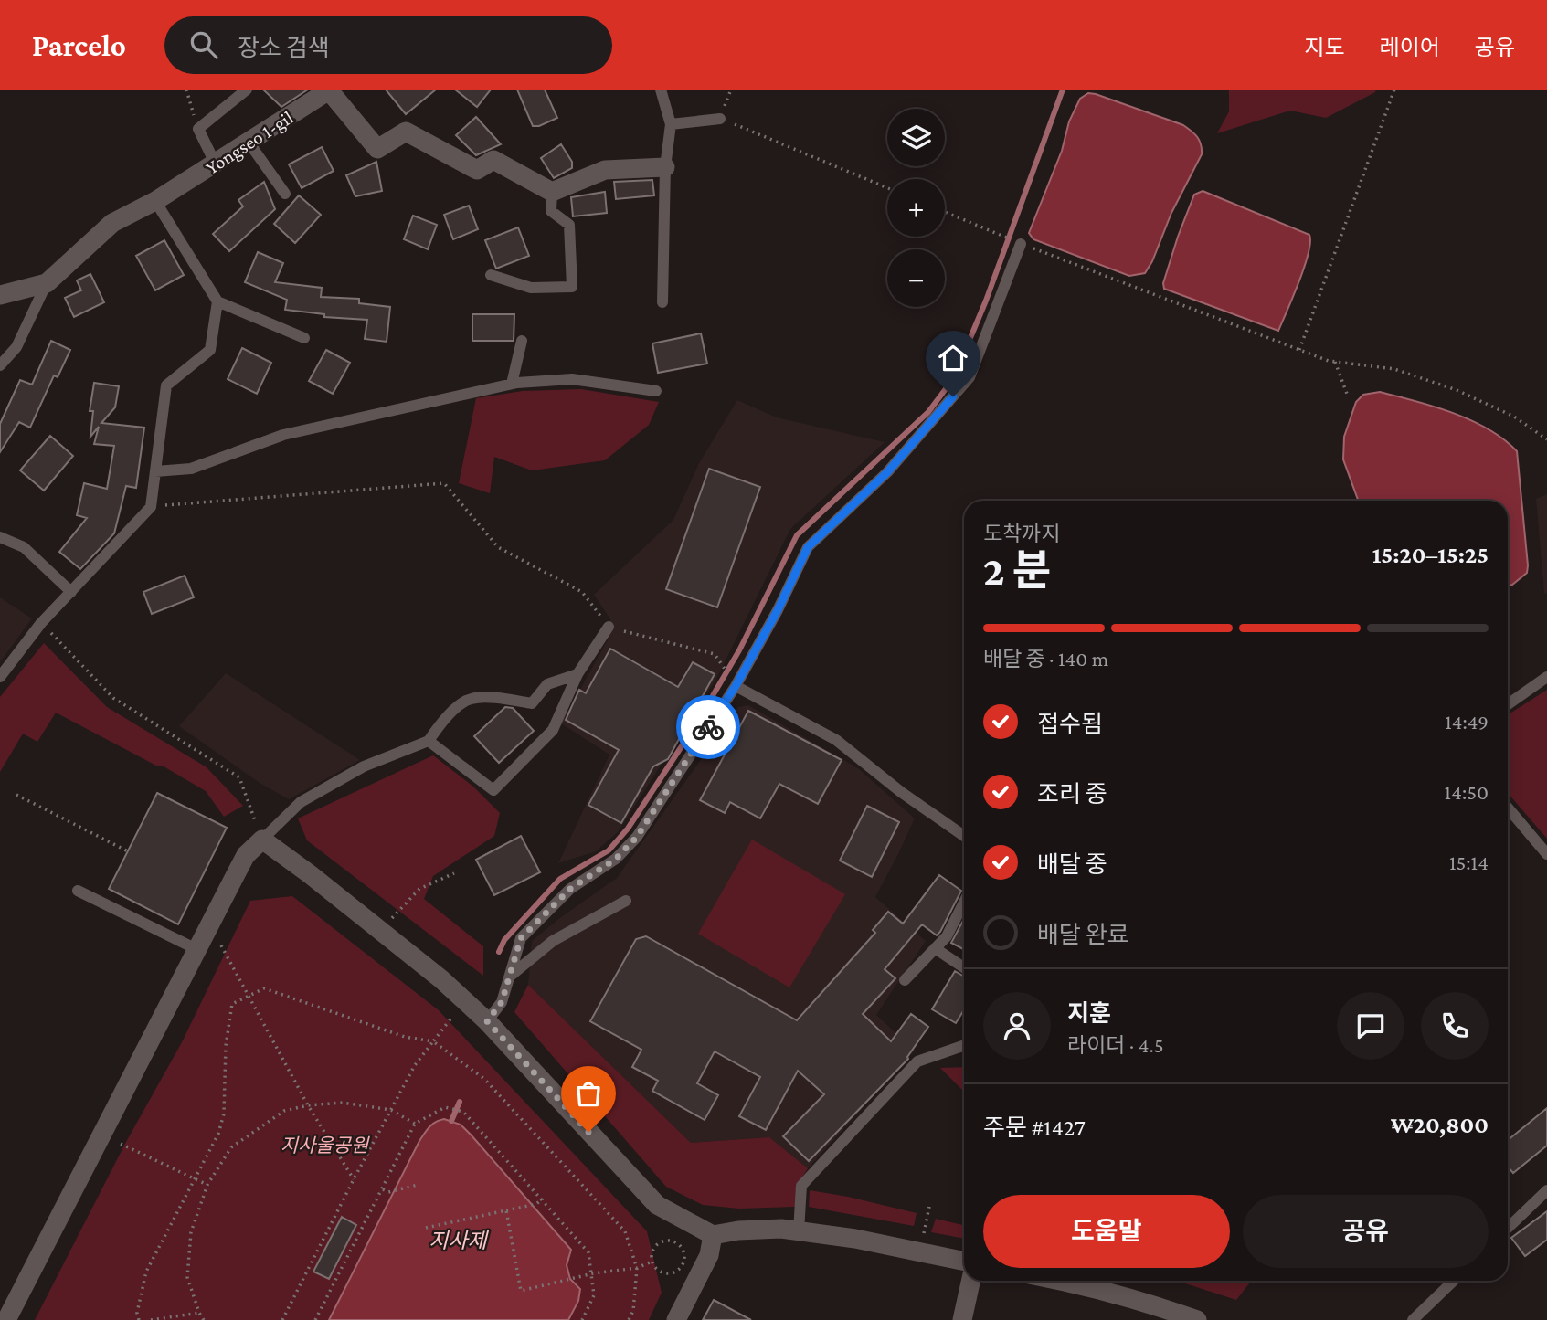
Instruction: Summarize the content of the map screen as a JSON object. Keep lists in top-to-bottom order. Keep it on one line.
{"streets":{"street":["Yongseo 1-gil"]},"water":["지사제"],"parks":["지사울공원"],"page":{"header":"Parcelo","search":"장소 검색","nav":["지도","레이어","공유"],"map_buttons":["+","−"],"heading":["2 분","도착까지","15:20–15:25"],"panel":["지훈","라이더 · 4.5","주문 #1427","₩20,800"],"bar":"배달 중 · 140 m","list":[["접수됨","14:49"],["조리 중","14:50"],["배달 중","15:14"],"배달 완료"],"buttons":["도움말","공유"]}}
